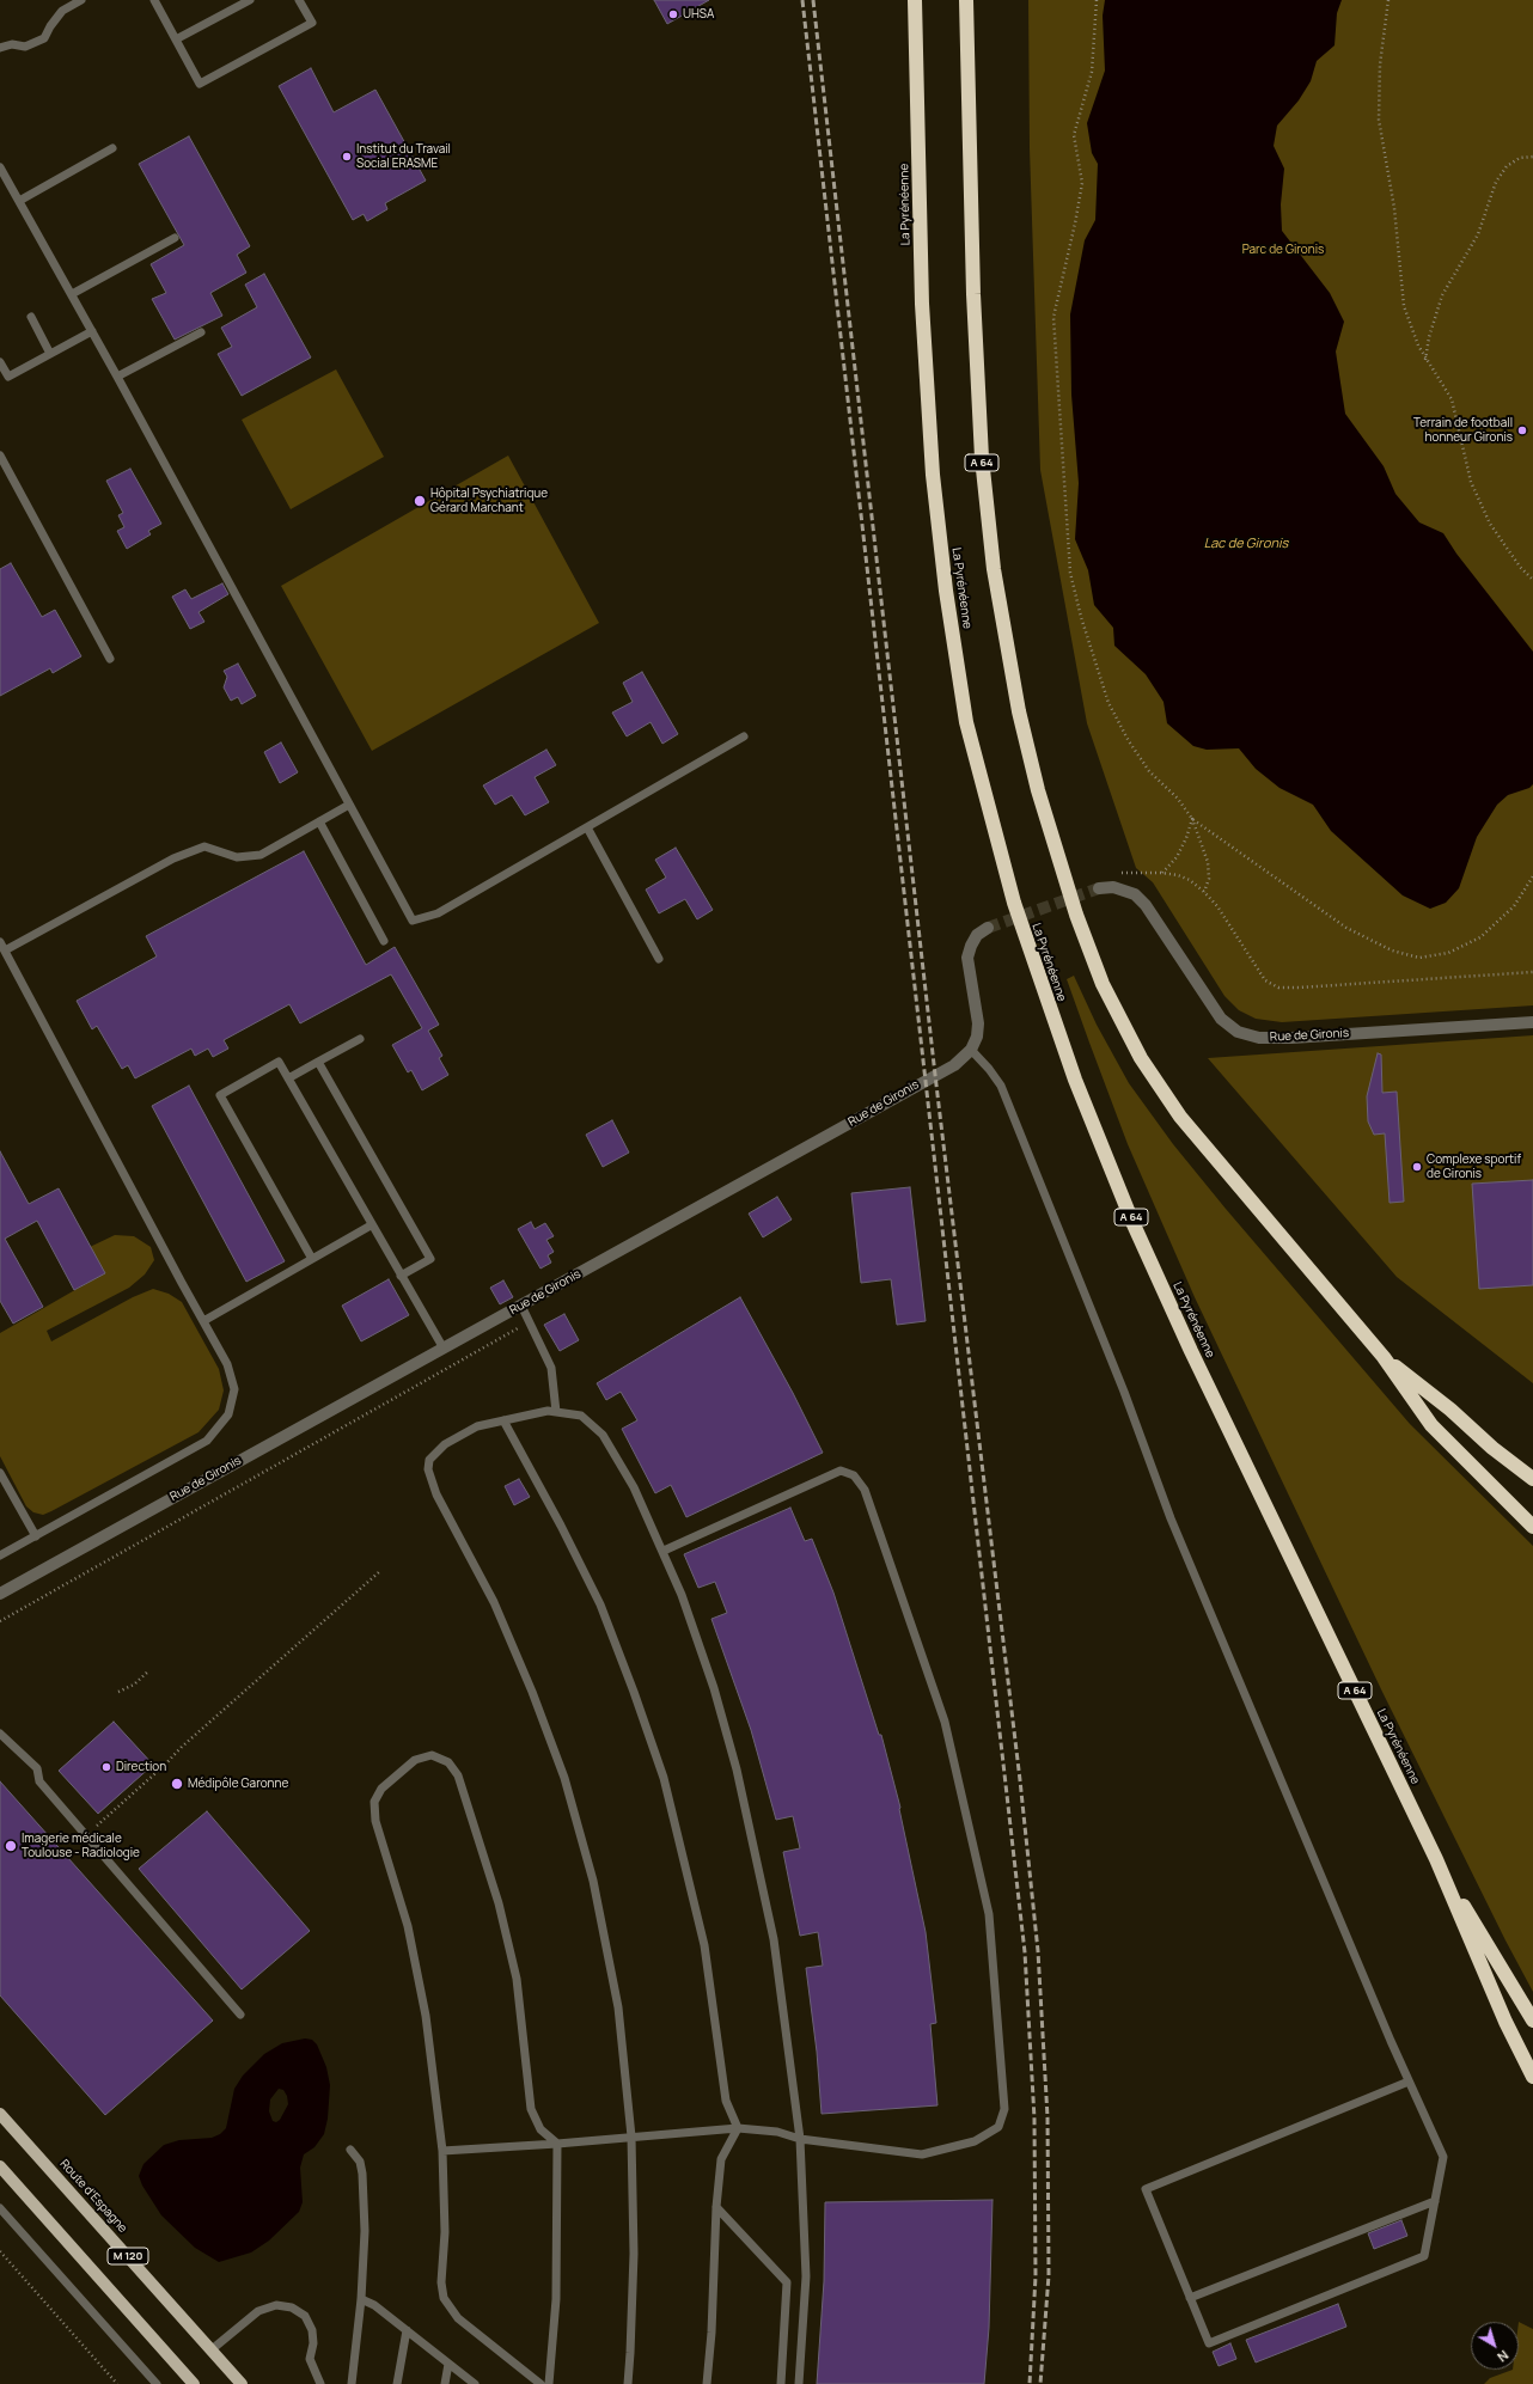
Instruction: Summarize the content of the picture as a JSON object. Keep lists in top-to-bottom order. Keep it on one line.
{"streets":{"highway":["La Pyrénéenne","A 64"],"main road":["Route d'Espagne","M 120"],"street":["Rue de Gironis"]},"water":["Lac de Gironis"],"parks":["Parc de Gironis"],"places":["UHSA","Institut du Travail Social ERASME","Terrain de football honneur Gironis","Hôpital Psychiatrique Gérard Marchant","Complexe sportif de Gironis","Direction","Médipôle Garonne","Imagerie médicale Toulouse - Radiologie"],"north":"bottom right"}
